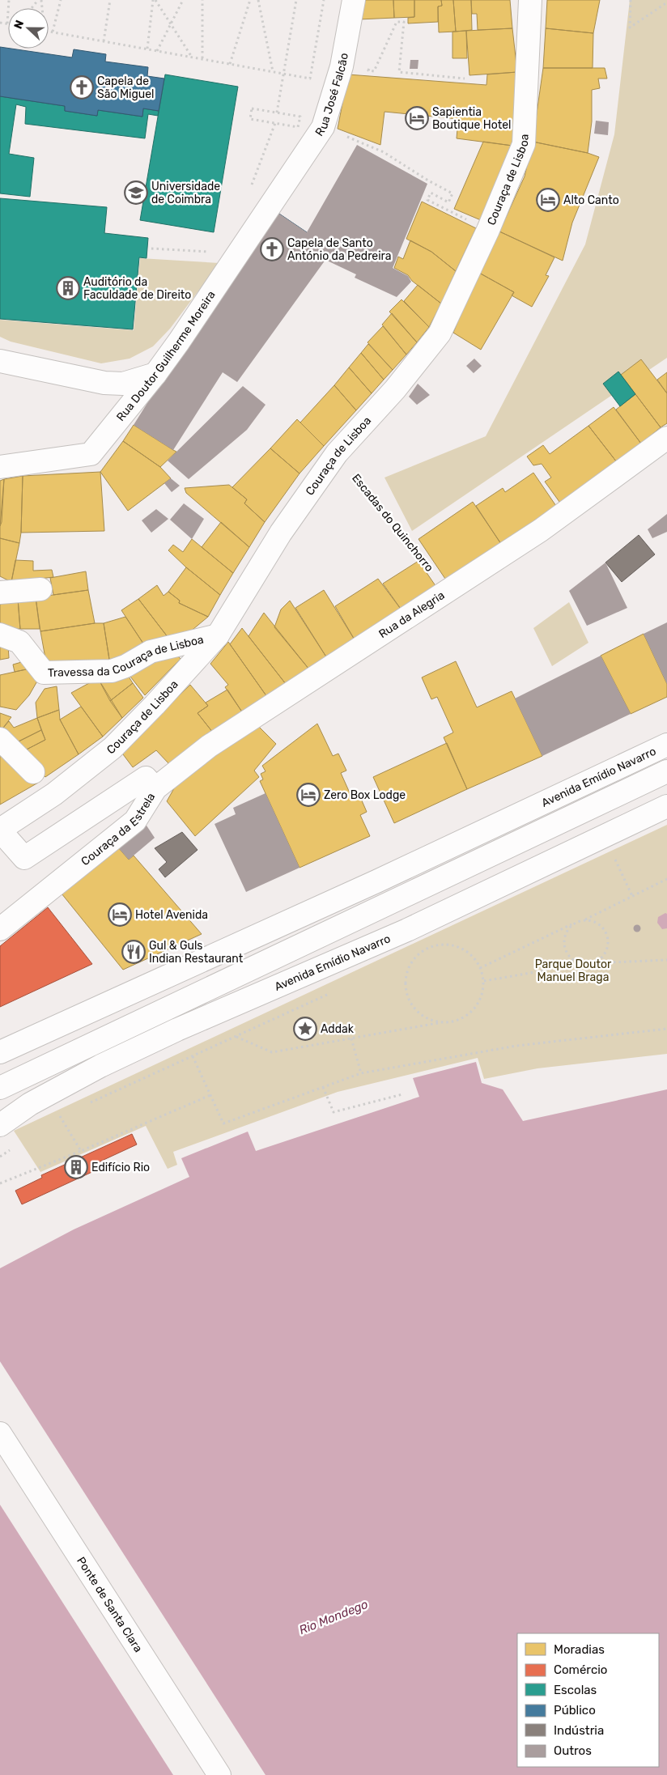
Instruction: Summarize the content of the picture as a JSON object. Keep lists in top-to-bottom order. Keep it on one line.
{"streets":{"street":["Rua José Falcão","Couraça de Lisboa","Rua Doutor Guilherme Moreira","Rua da Alegria","Travessa da Couraça de Lisboa","Avenida Emídio Navarro","Couraça da Estrela","Ponte de Santa Clara"],"path":["Escadas do Quinchorro"]},"crossings":[["Rua José Falcão","Rua Doutor Guilherme Moreira"],["Couraça de Lisboa","Escadas do Quinchorro"],["Couraça de Lisboa","Travessa da Couraça de Lisboa"],["Couraça de Lisboa","Couraça da Estrela"],["Escadas do Quinchorro","Rua da Alegria"],["Rua da Alegria","Couraça da Estrela"]],"water":["Rio Mondego"],"parks":["Parque Doutor Manuel Braga"],"places":{"church":["Capela de São Miguel","Capela de Santo António da Pedreira"],"hotel":["Sapientia Boutique Hotel","Alto Canto","Zero Box Lodge","Hotel Avenida"],"school or university":["Universidade de Coimbra"],"building":["Auditório da Faculdade de Direito","Edifício Rio"],"restaurant":["Gul & Guls Indian Restaurant"],"place":["Addak"]},"legend":["Moradias","Comércio","Escolas","Público","Indústria","Outros"],"north":"left"}
